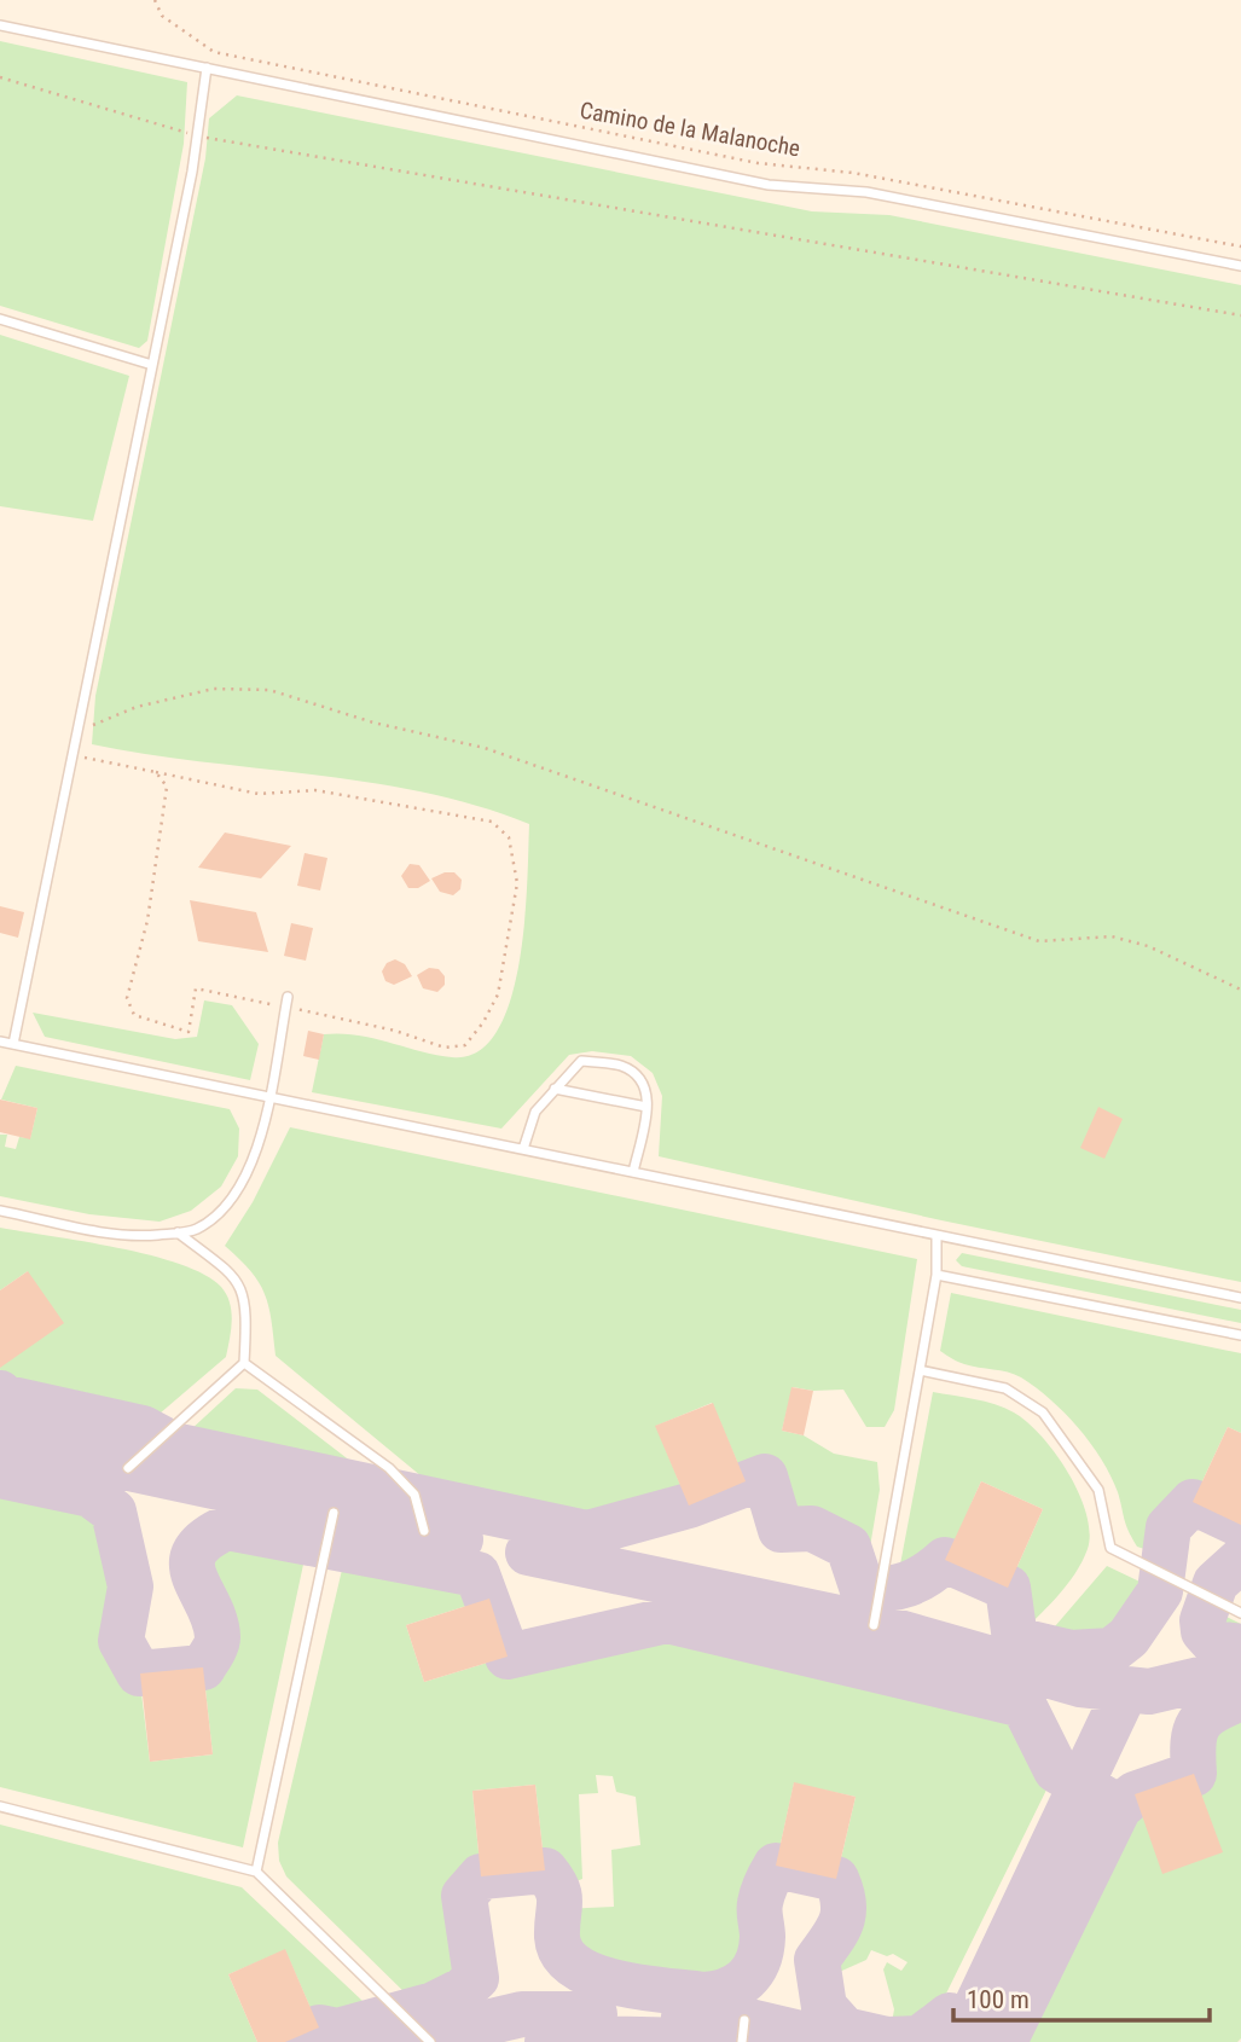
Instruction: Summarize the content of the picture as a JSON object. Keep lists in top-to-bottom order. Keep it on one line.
{"streets":{"path":["Camino de la Malanoche"]},"scale_bar":"100 m"}
